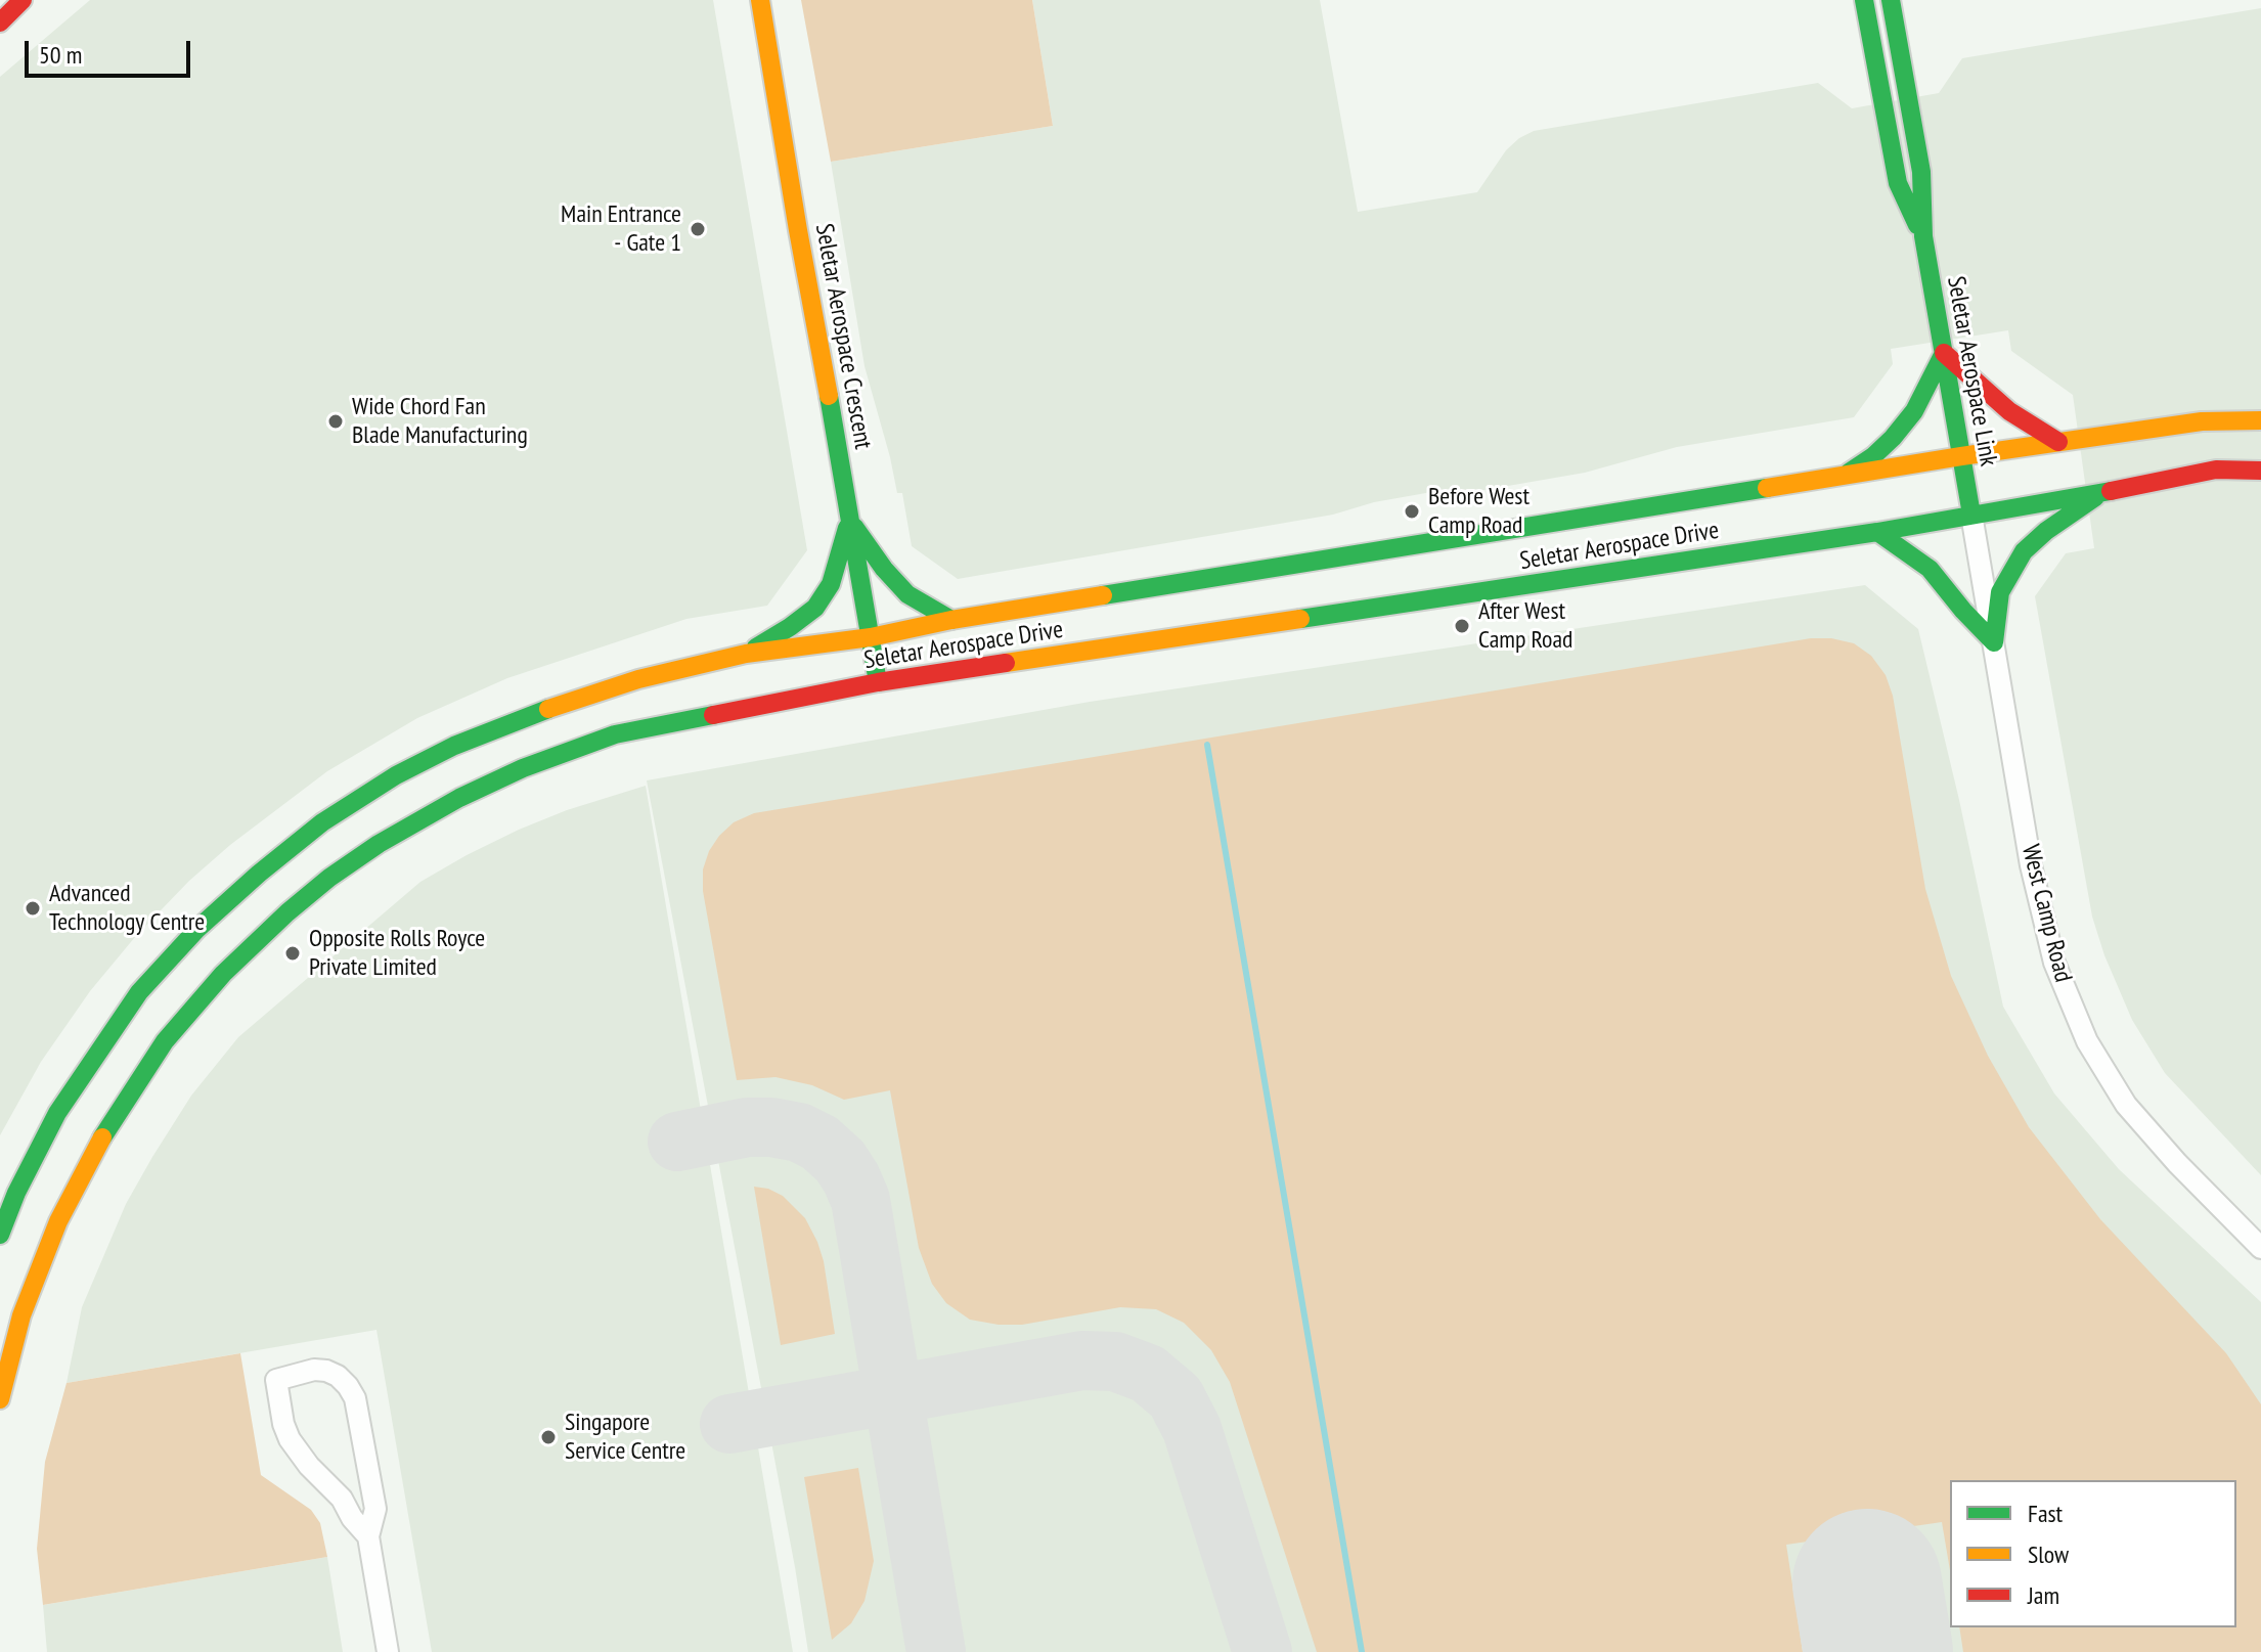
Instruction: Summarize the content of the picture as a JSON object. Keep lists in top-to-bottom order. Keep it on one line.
{"streets":{"street":["Seletar Aerospace Crescent","Seletar Aerospace Link","Seletar Aerospace Drive","West Camp Road"]},"crossings":[["Seletar Aerospace Crescent","Seletar Aerospace Drive"],["Seletar Aerospace Link","Seletar Aerospace Drive"],["Seletar Aerospace Link","West Camp Road"],["Seletar Aerospace Drive","West Camp Road"]],"places":["Main Entrance - Gate 1","Wide Chord Fan Blade Manufacturing","Before West Camp Road","After West Camp Road","Advanced Technology Centre","Opposite Rolls Royce Private Limited","Singapore Service Centre"],"legend":["Fast","Slow","Jam"],"scale_bar":"50 m"}
